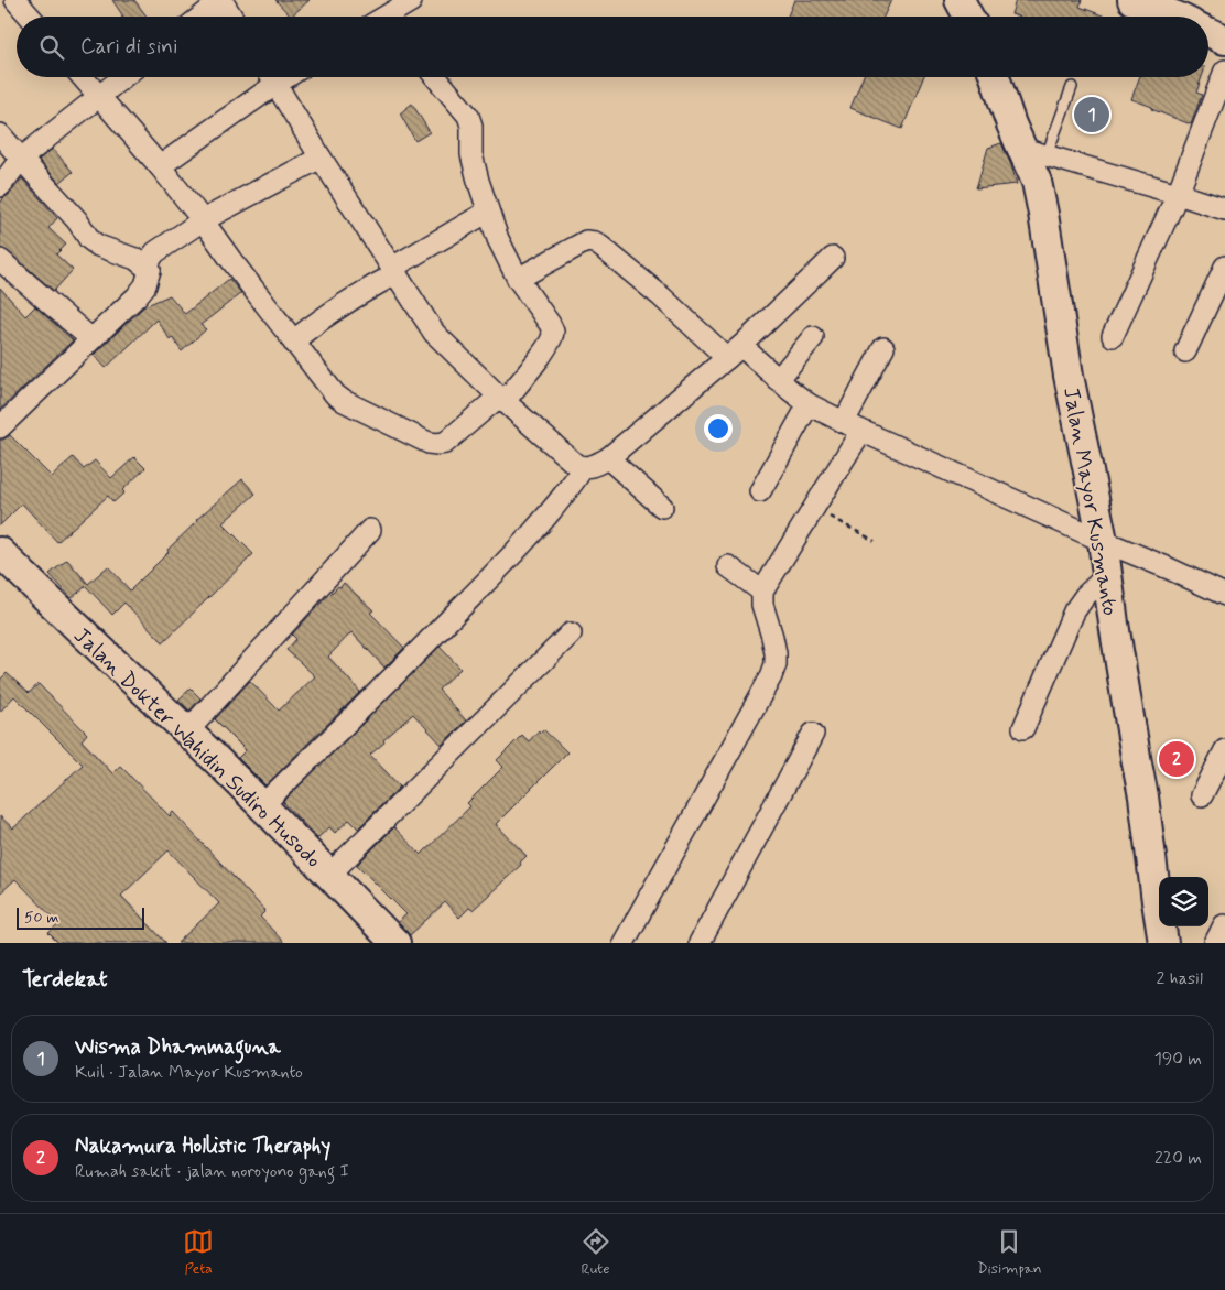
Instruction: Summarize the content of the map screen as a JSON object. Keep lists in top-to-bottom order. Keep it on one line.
{"streets":{"main road":["Jalan Mayor Kusmanto","Jalan Dokter Wahidin Sudiro Husodo"]},"scale_bar":"50 m","page":{"search":"Cari di sini","pins":["1","2"],"scale":"50 m","heading":["Terdekat","2 hasil"],"list":[{"mark":"1","name":"Wisma Dhammaguna","note":"Kuil · Jalan Mayor Kusmanto","value":"190 m"},{"mark":"2","name":"Nakamura Hollistic Theraphy","note":"Rumah sakit · jalan noroyono gang I","value":"220 m"}],"nav":["Peta","Rute","Disimpan"]}}
